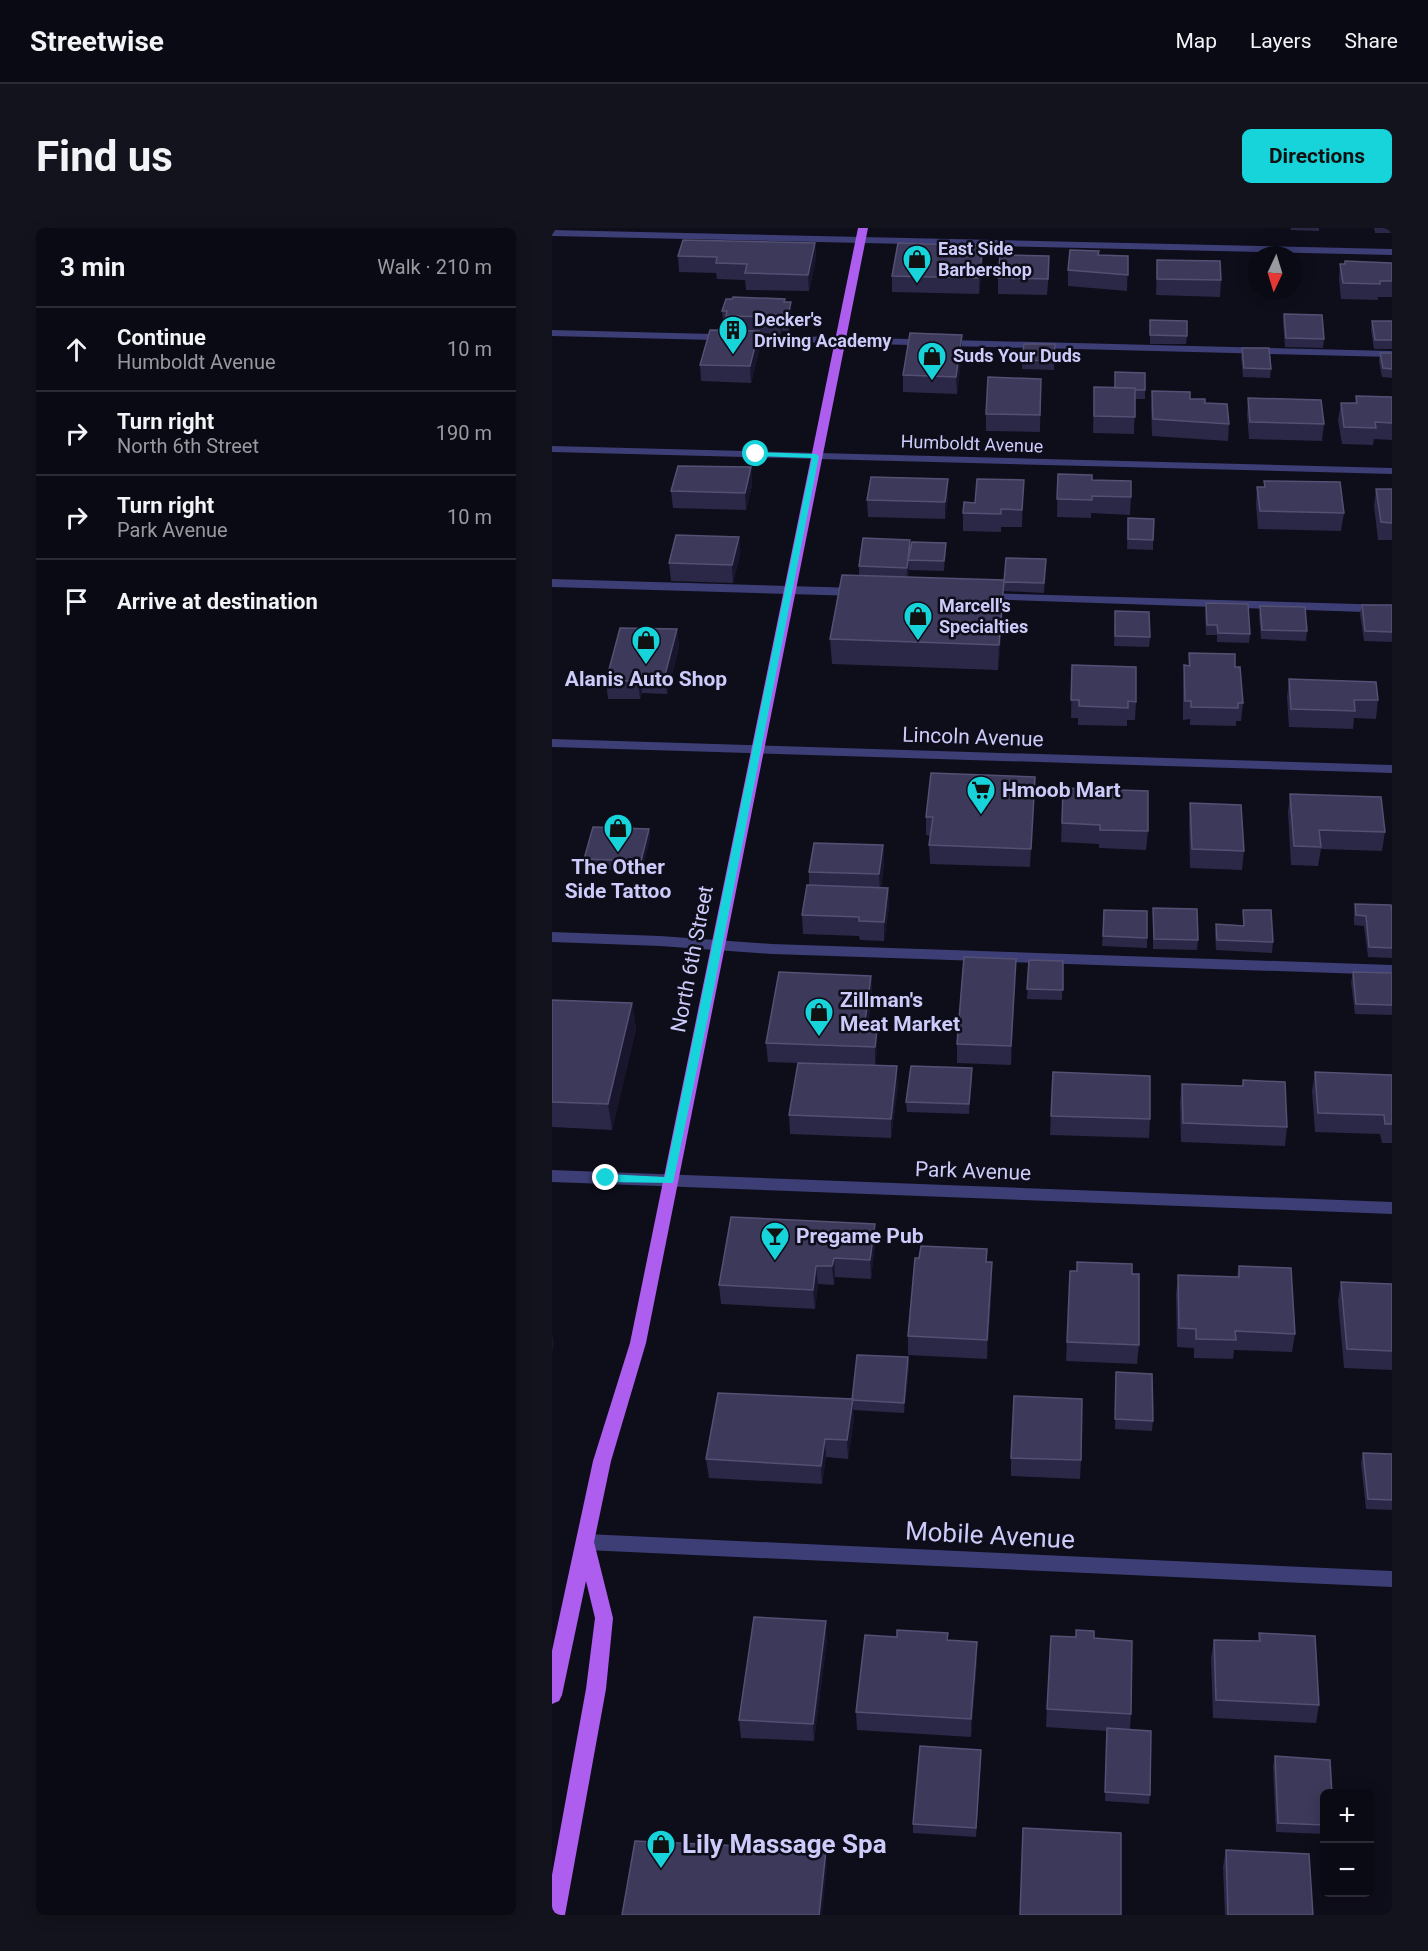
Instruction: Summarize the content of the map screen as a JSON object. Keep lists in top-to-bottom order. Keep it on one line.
{"streets":{"main road":["North 6th Street"],"street":["Humboldt Avenue","Lincoln Avenue","Park Avenue","Mobile Avenue"]},"crossings":[["Humboldt Avenue","North 6th Street"],["Lincoln Avenue","North 6th Street"],["North 6th Street","Park Avenue"],["North 6th Street","Mobile Avenue"]],"places":{"shop":["East Side Barbershop","Suds Your Duds","Marcell's Specialties","Alanis Auto Shop","The Other Side Tattoo","Zillman's Meat Market","Lily Massage Spa"],"building":["Decker's Driving Academy"],"supermarket":["Hmoob Mart"],"bar":["Pregame Pub"]},"north":"bottom","page":{"header":"Streetwise","nav":["Map","Layers","Share"],"buttons":"Directions","title":"Find us","heading":["3 min","Walk · 210 m"],"list":[["Continue","Humboldt Avenue","10 m"],["Turn right","North 6th Street","190 m"],["Turn right","Park Avenue","10 m"],"Arrive at destination"],"map_buttons":["+","−"]}}
